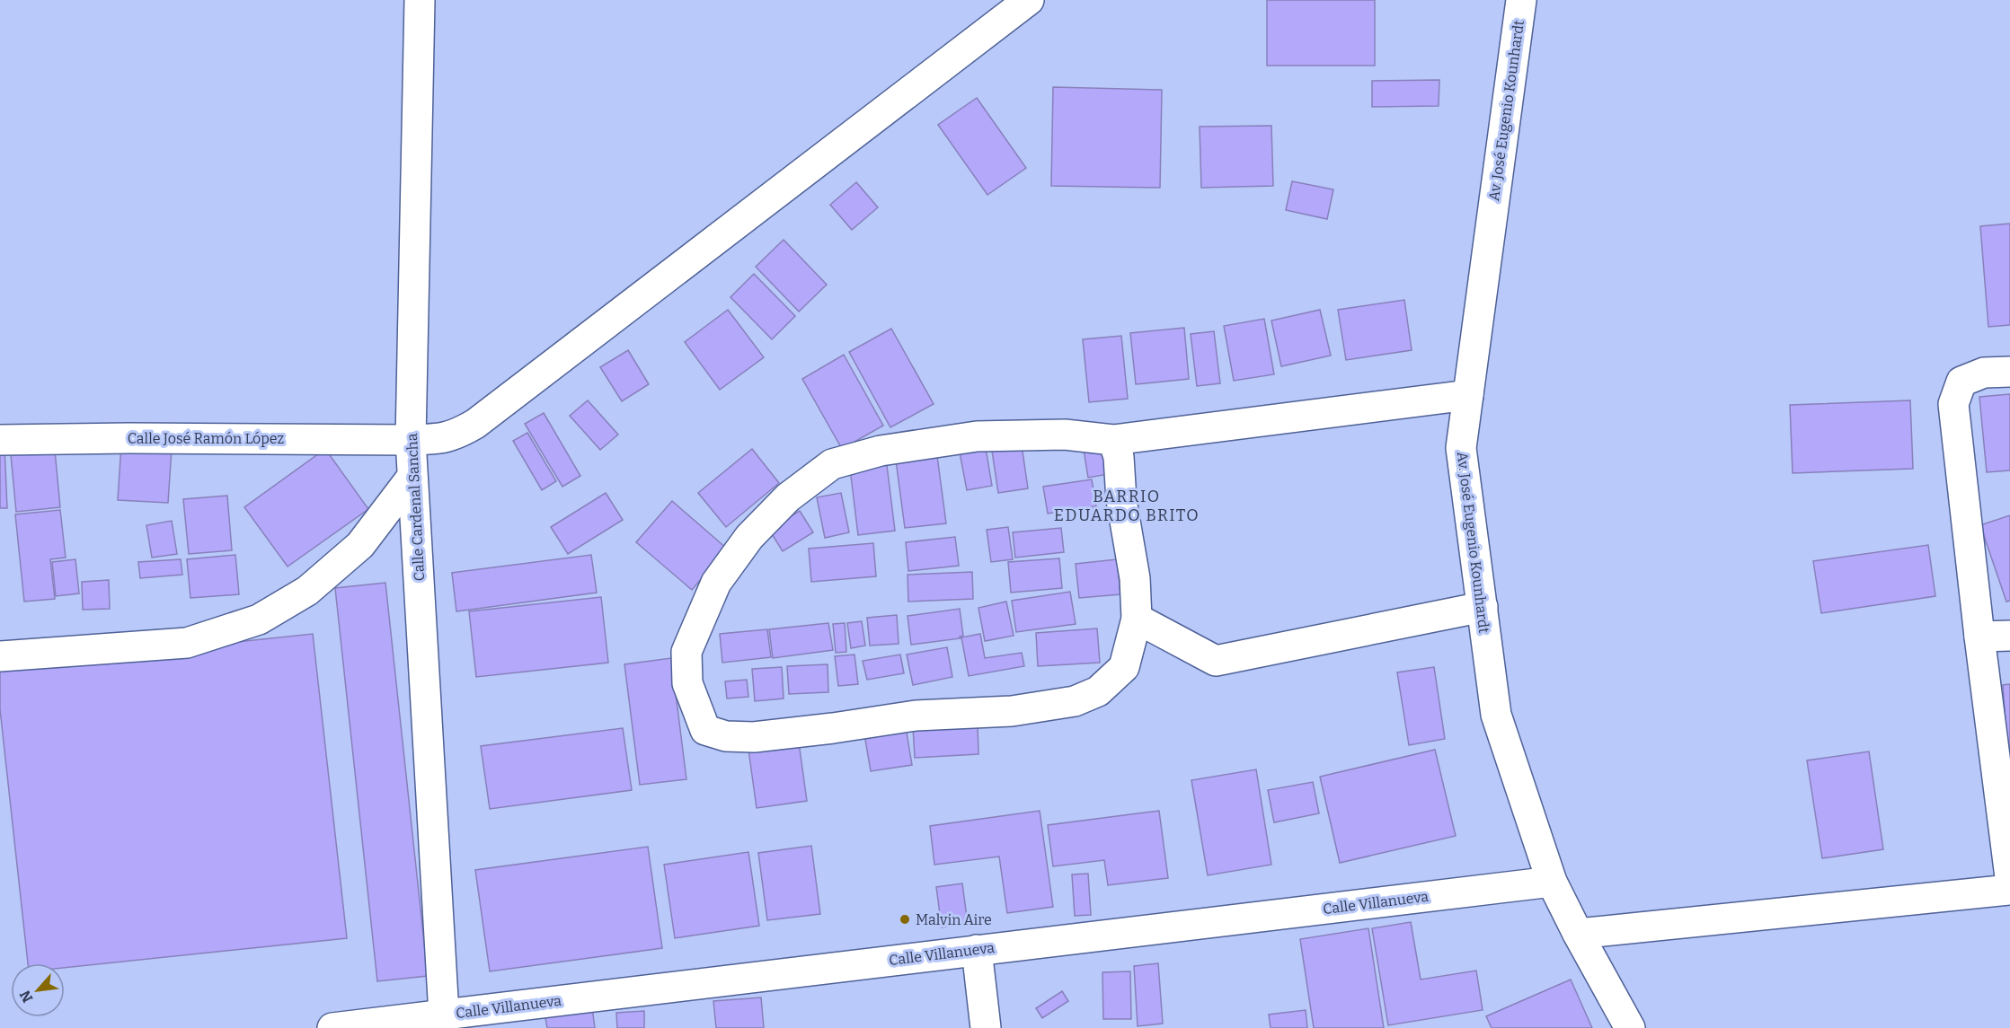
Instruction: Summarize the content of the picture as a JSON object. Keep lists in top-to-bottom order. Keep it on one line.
{"streets":{"street":["Av. José Eugenio Kounhardt","Calle José Ramón López","Calle Cardenal Sancha","Calle Villanueva"]},"crossings":[["Av. José Eugenio Kounhardt","Calle Villanueva"],["Calle José Ramón López","Calle Cardenal Sancha"],["Calle Cardenal Sancha","Calle Villanueva"]],"districts":["BARRIO EDUARDO BRITO"],"places":["Malvin Aire"],"north":"bottom left"}
